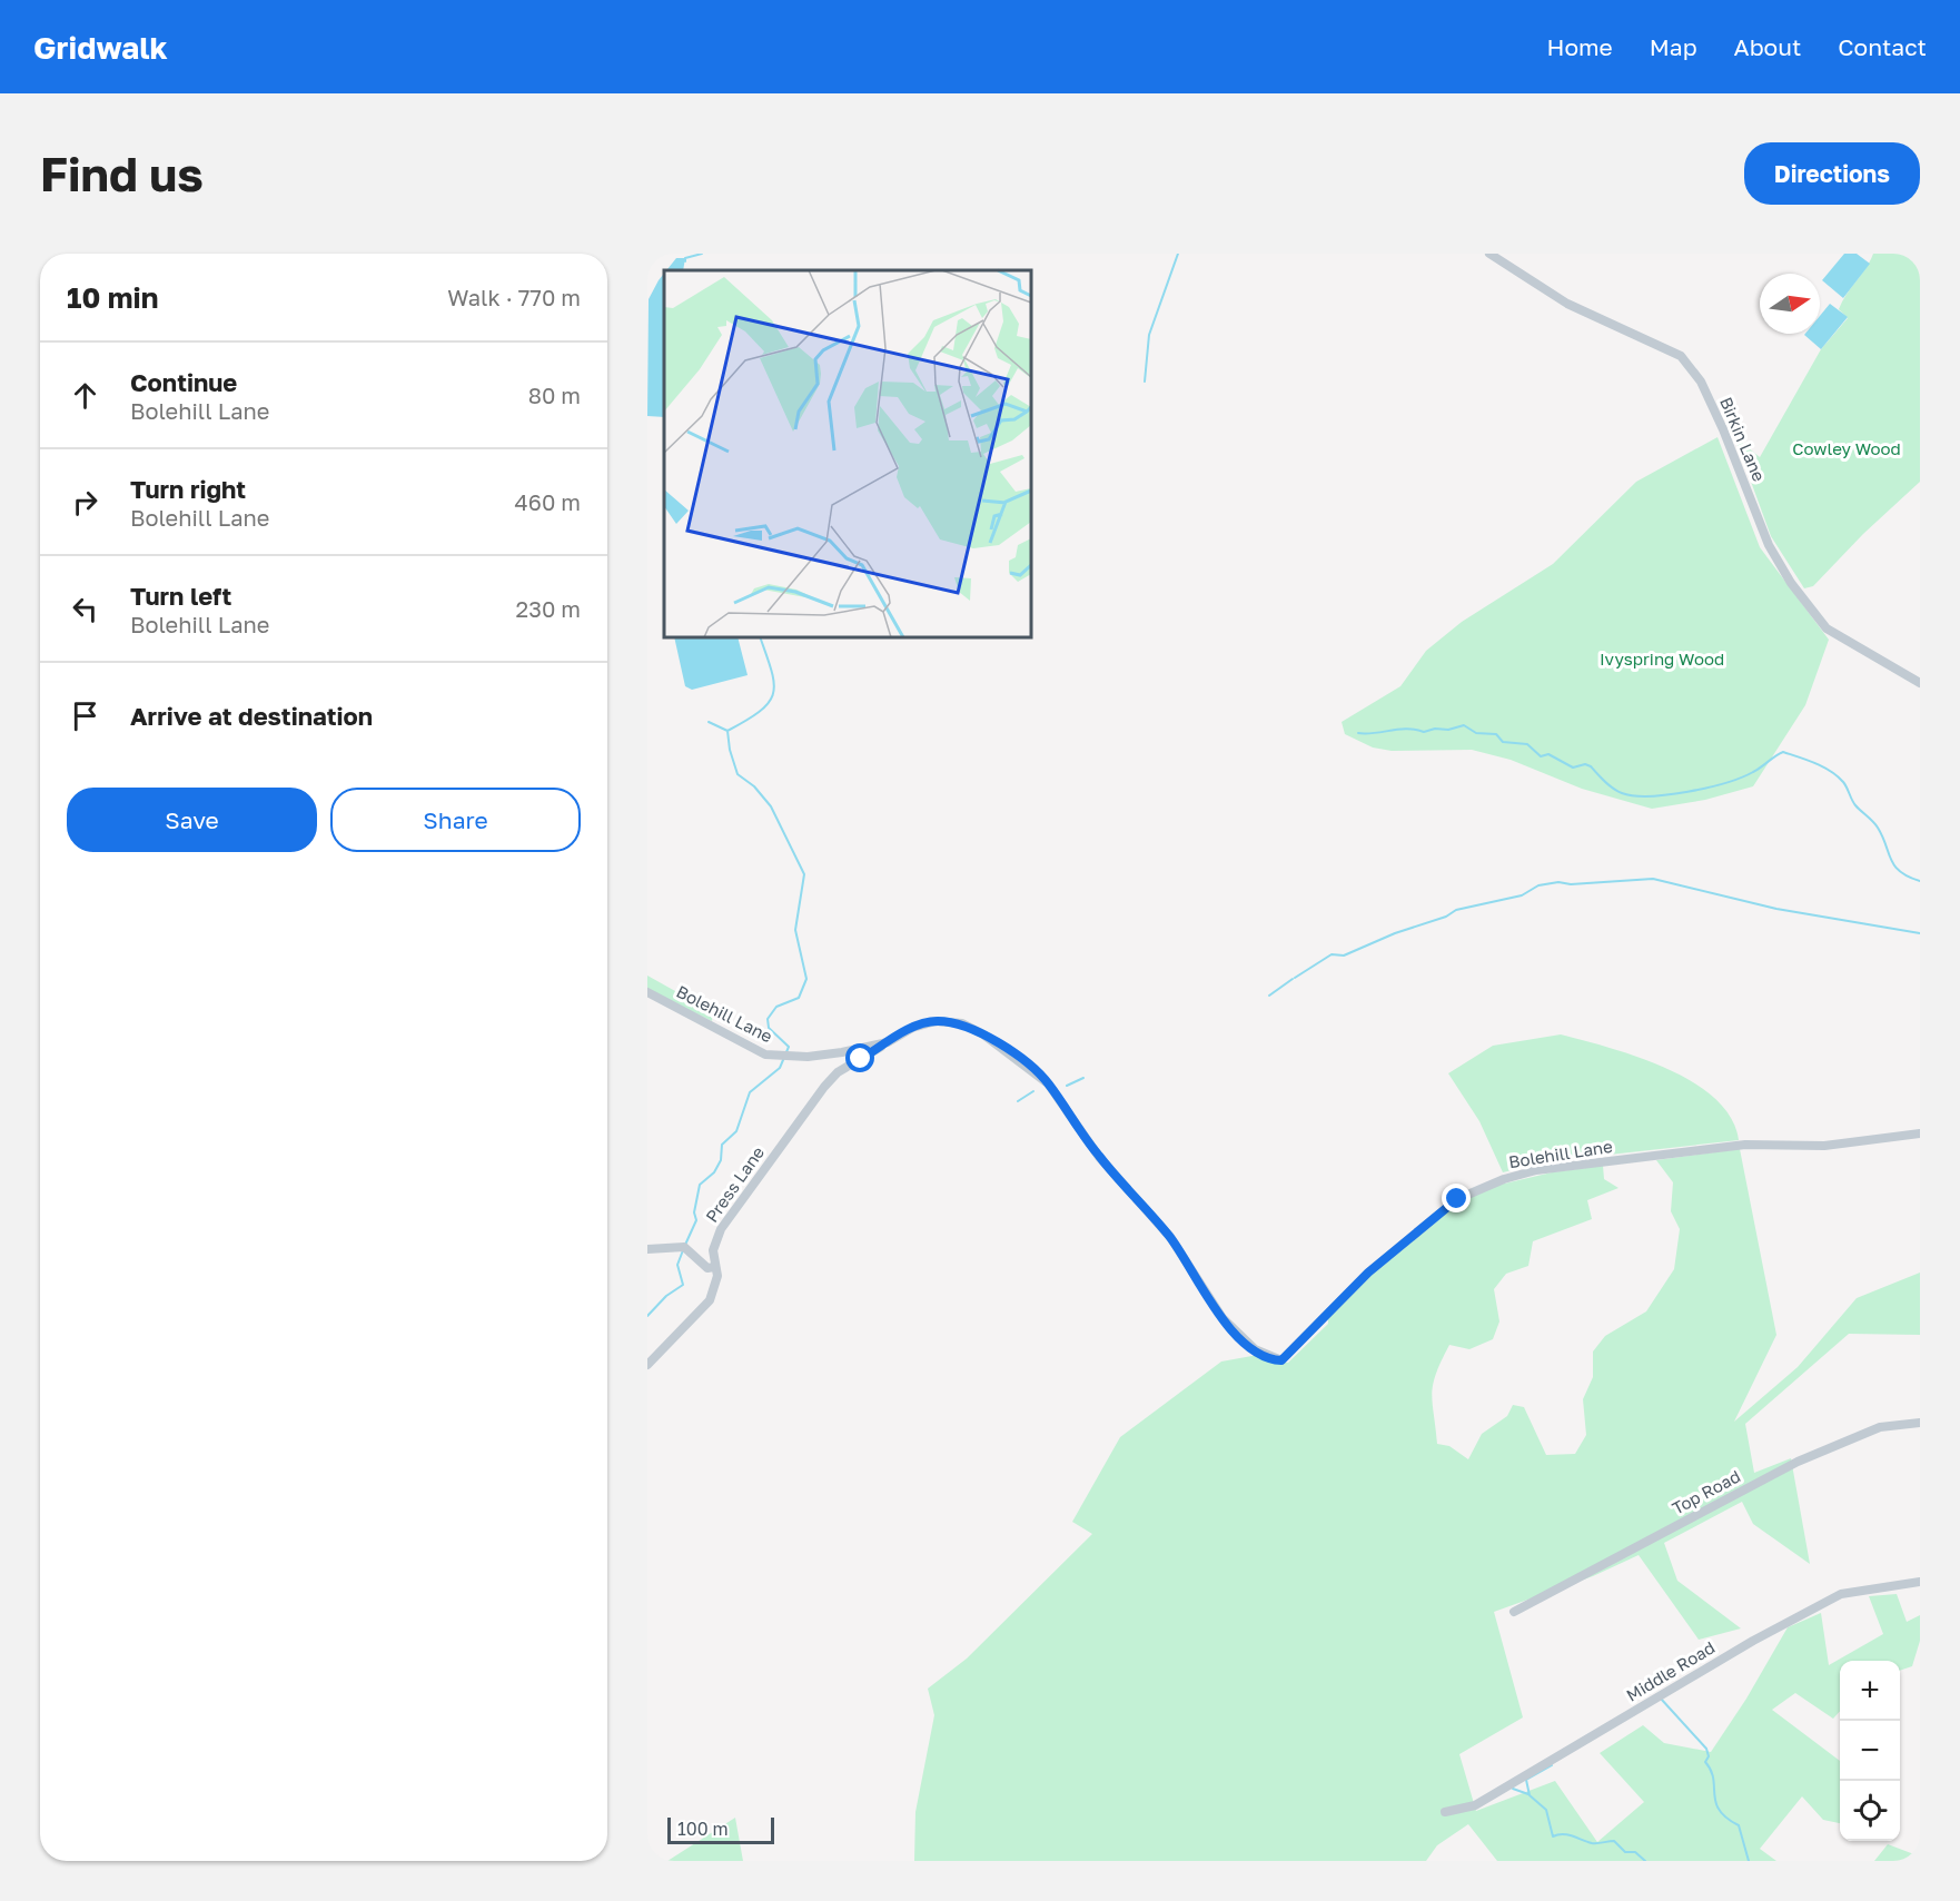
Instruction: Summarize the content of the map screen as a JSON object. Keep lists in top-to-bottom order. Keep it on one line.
{"streets":{"street":["Birkin Lane","Bolehill Lane","Press Lane","Top Road","Middle Road"]},"crossings":[["Bolehill Lane","Press Lane"]],"parks":["Cowley Wood","Ivyspring Wood"],"scale_bar":"100 m","north":"right","page":{"header":"Gridwalk","nav":["Home","Map","About","Contact"],"buttons":["Directions",["Save","Share"]],"title":"Find us","heading":["10 min","Walk · 770 m"],"list":[["Continue","Bolehill Lane","80 m"],["Turn right","Bolehill Lane","460 m"],["Turn left","Bolehill Lane","230 m"],"Arrive at destination"],"map_buttons":["+","−"],"scale":"100 m"}}
